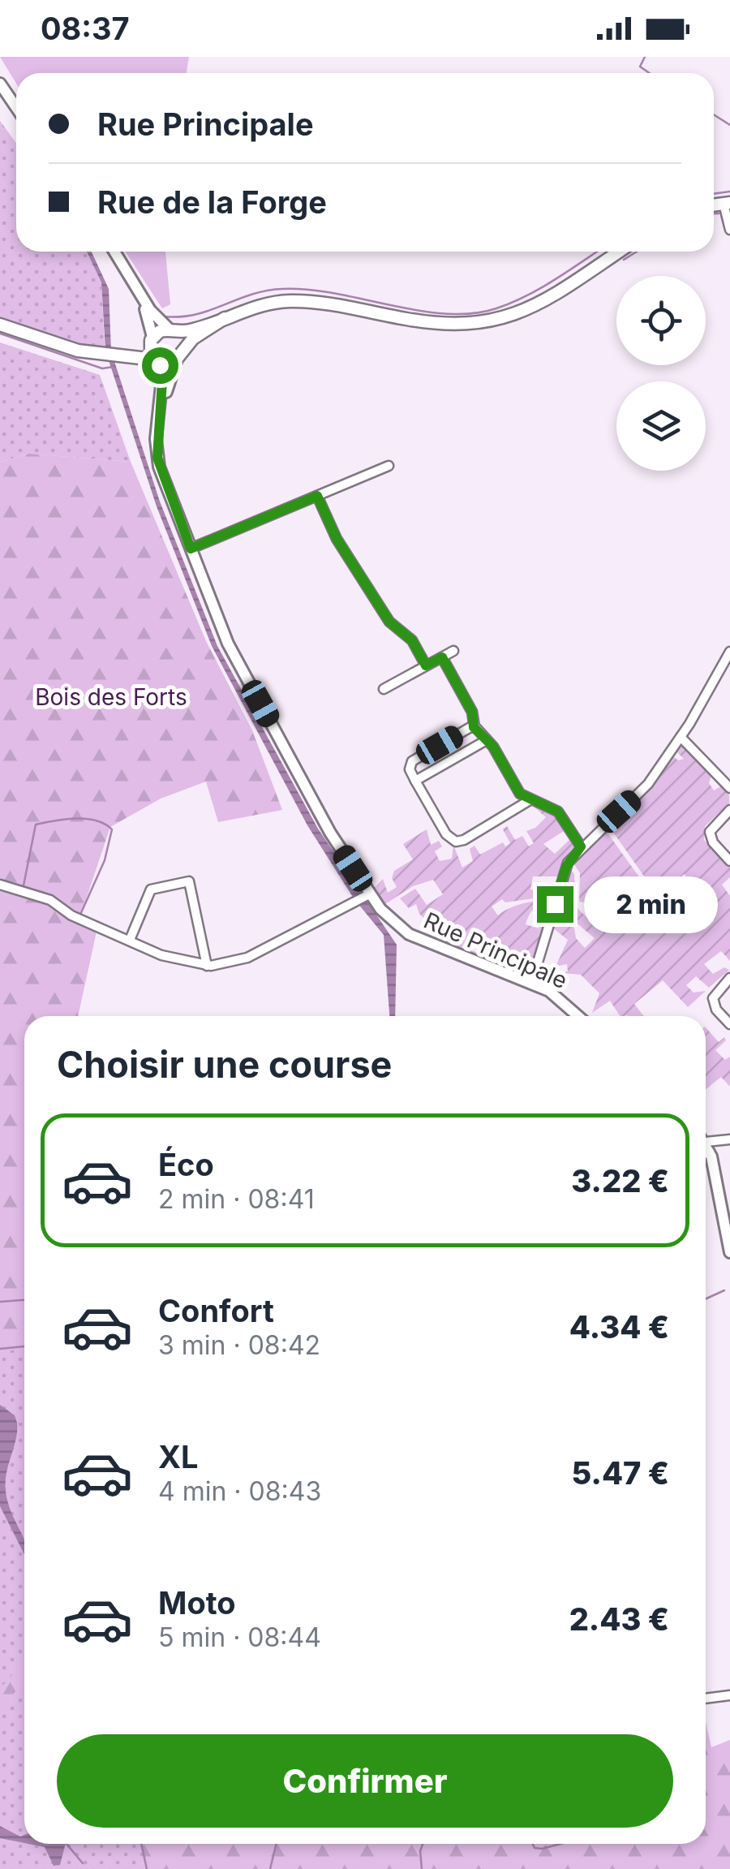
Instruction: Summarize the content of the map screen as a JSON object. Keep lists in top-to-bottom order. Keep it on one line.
{"streets":{"street":["Rue Principale"]},"parks":["Bois des Forts"],"page":{"status":"08:37","banner":["Rue Principale","Rue de la Forge"],"bubble":"2 min","heading":"Choisir une course","list":[{"name":"Éco","note":"2 min · 08:41","value":"3.22 €"},{"name":"Confort","note":"3 min · 08:42","value":"4.34 €"},{"name":"XL","note":"4 min · 08:43","value":"5.47 €"},{"name":"Moto","note":"5 min · 08:44","value":"2.43 €"}],"buttons":"Confirmer"}}
